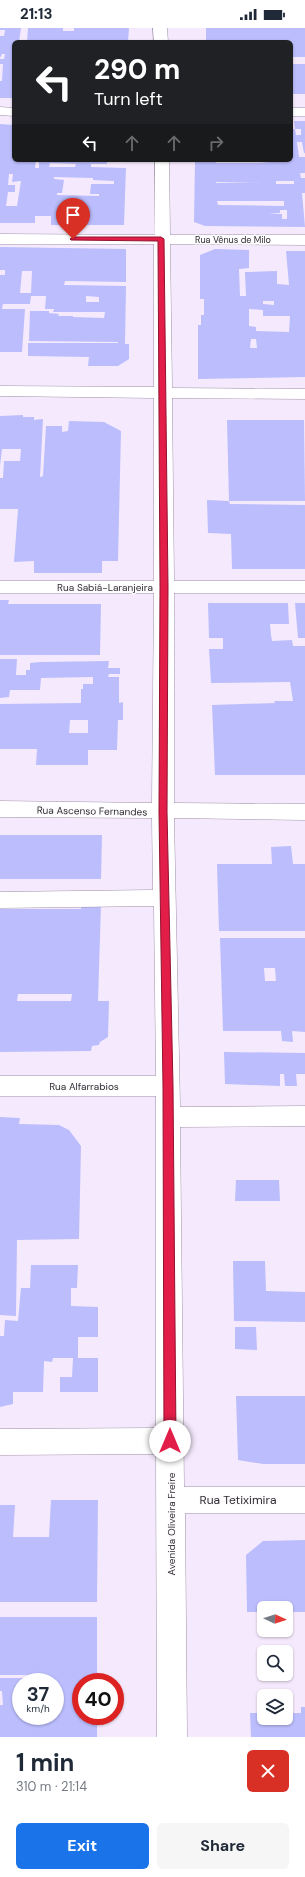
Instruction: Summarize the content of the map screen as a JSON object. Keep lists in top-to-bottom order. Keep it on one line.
{"streets":{"street":["Rua Vênus de Milo","Rua Sabiá-Laranjeira","Rua Ascenso Fernandes","Rua Alfarrabios","Rua Tetiximira","Avenida Oliveira Freire"]},"crossings":[["Rua Vênus de Milo","Avenida Oliveira Freire"],["Rua Sabiá-Laranjeira","Avenida Oliveira Freire"],["Rua Ascenso Fernandes","Avenida Oliveira Freire"],["Rua Alfarrabios","Avenida Oliveira Freire"],["Rua Tetiximira","Avenida Oliveira Freire"]],"north":"right","page":{"status":"21:13","turn":["290 m","Turn left"],"speed":"37 km/h","limit":"40","heading":["1 min","310 m · 21:14"],"buttons":["Exit","Share"]}}
